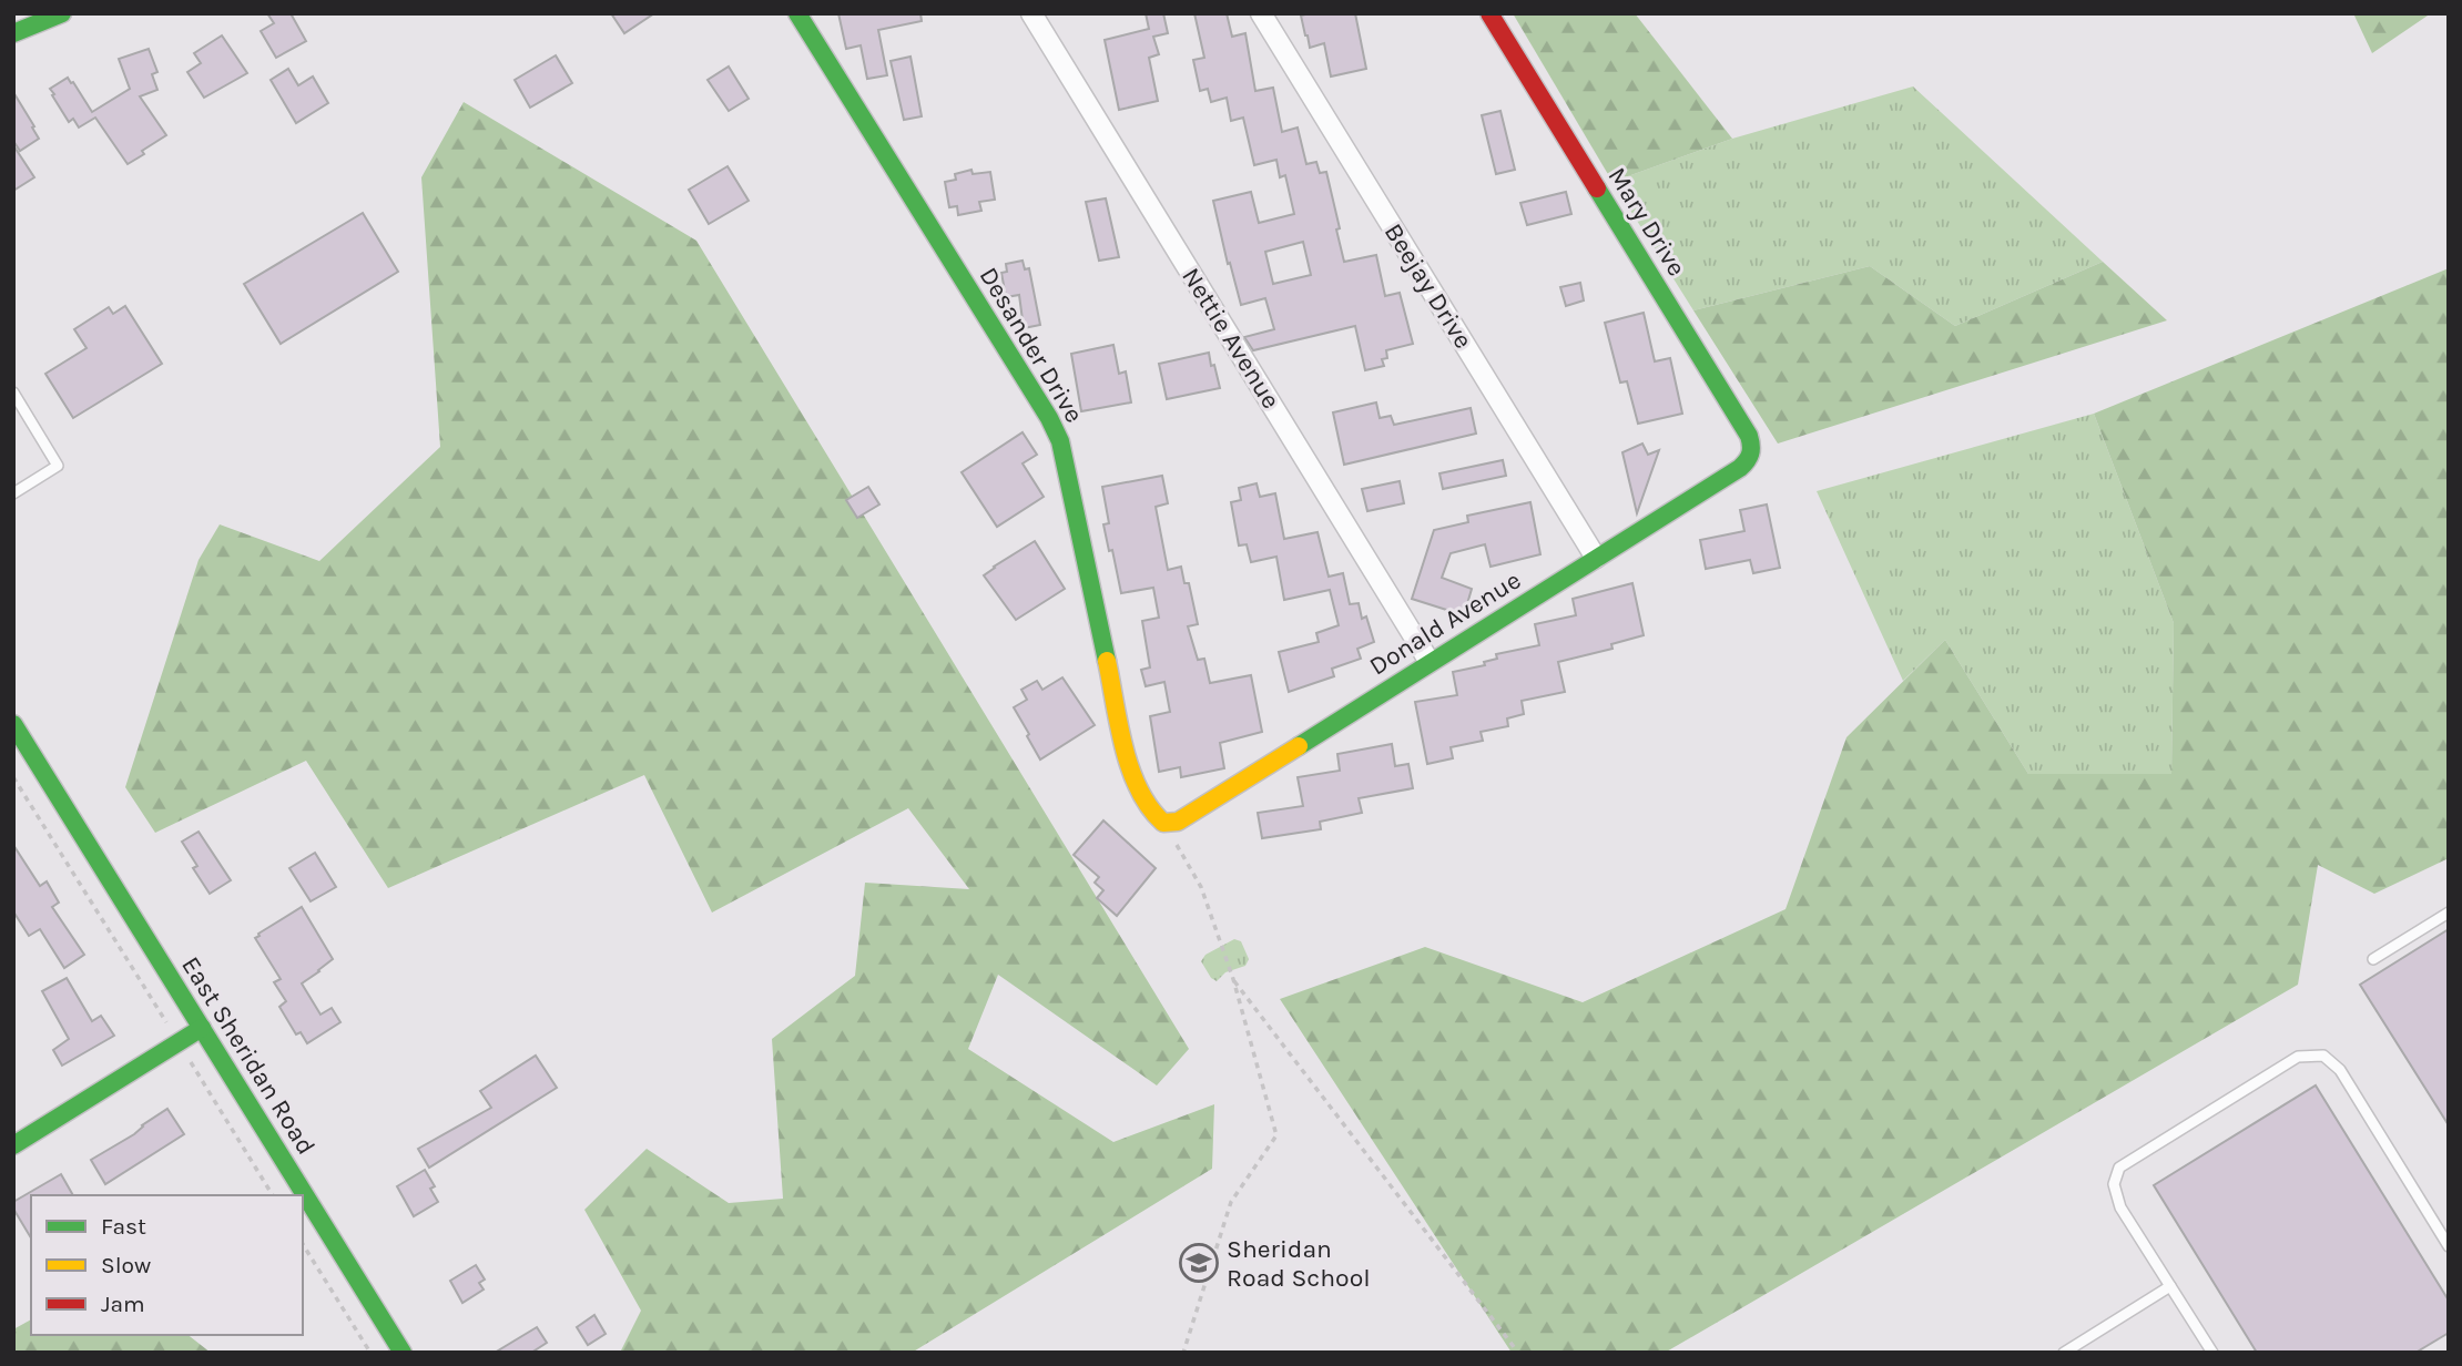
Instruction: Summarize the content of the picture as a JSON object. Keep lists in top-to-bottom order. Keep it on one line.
{"streets":{"street":["Mary Drive","Beejay Drive","Nettie Avenue","Desander Drive","Donald Avenue","East Sheridan Road"]},"crossings":[["Mary Drive","Donald Avenue"],["Beejay Drive","Donald Avenue"],["Nettie Avenue","Donald Avenue"],["Desander Drive","Donald Avenue"]],"places":{"school or university":["Sheridan Road School"]},"legend":["Fast","Slow","Jam"]}
